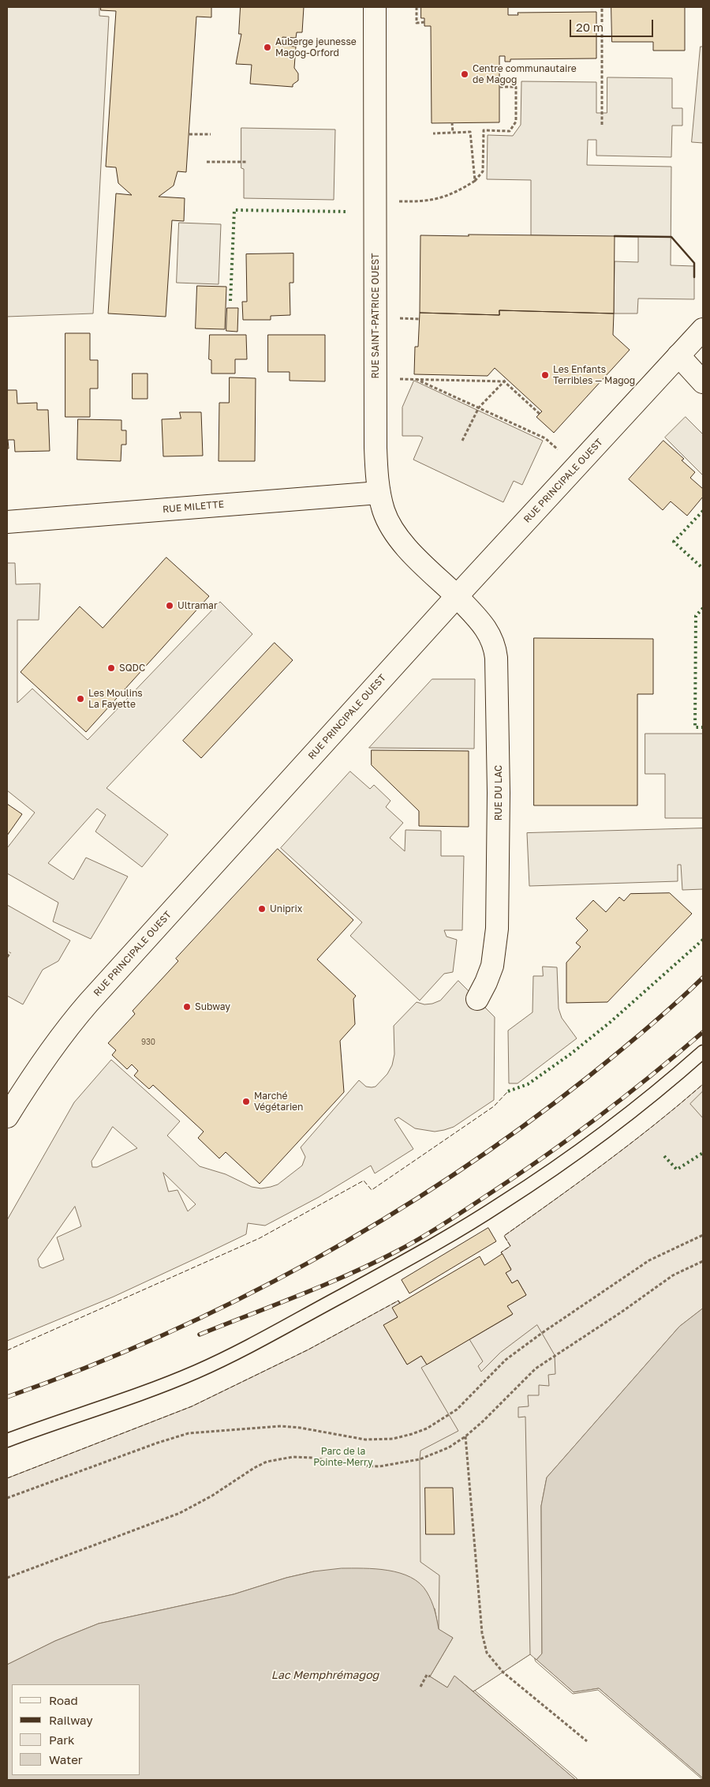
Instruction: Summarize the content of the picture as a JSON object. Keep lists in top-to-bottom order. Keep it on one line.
{"streets":{"street":["RUE SAINT-PATRICE OUEST","RUE PRINCIPALE OUEST","RUE MILETTE","RUE DU LAC"]},"crossings":[["RUE SAINT-PATRICE OUEST","RUE PRINCIPALE OUEST"],["RUE SAINT-PATRICE OUEST","RUE MILETTE"],["RUE SAINT-PATRICE OUEST","RUE DU LAC"],["RUE PRINCIPALE OUEST","RUE DU LAC"]],"water":["Lac Memphrémagog"],"parks":["Parc de la Pointe-Merry"],"places":["Auberge jeunesse Magog-Orford","Centre communautaire de Magog","Les Enfants Terribles — Magog","Ultramar","SQDC","Les Moulins La Fayette","Uniprix","Subway","Marché Végétarien"],"house_numbers":["930"],"legend":["Road","Railway","Park","Water"],"scale_bar":"20 m"}
